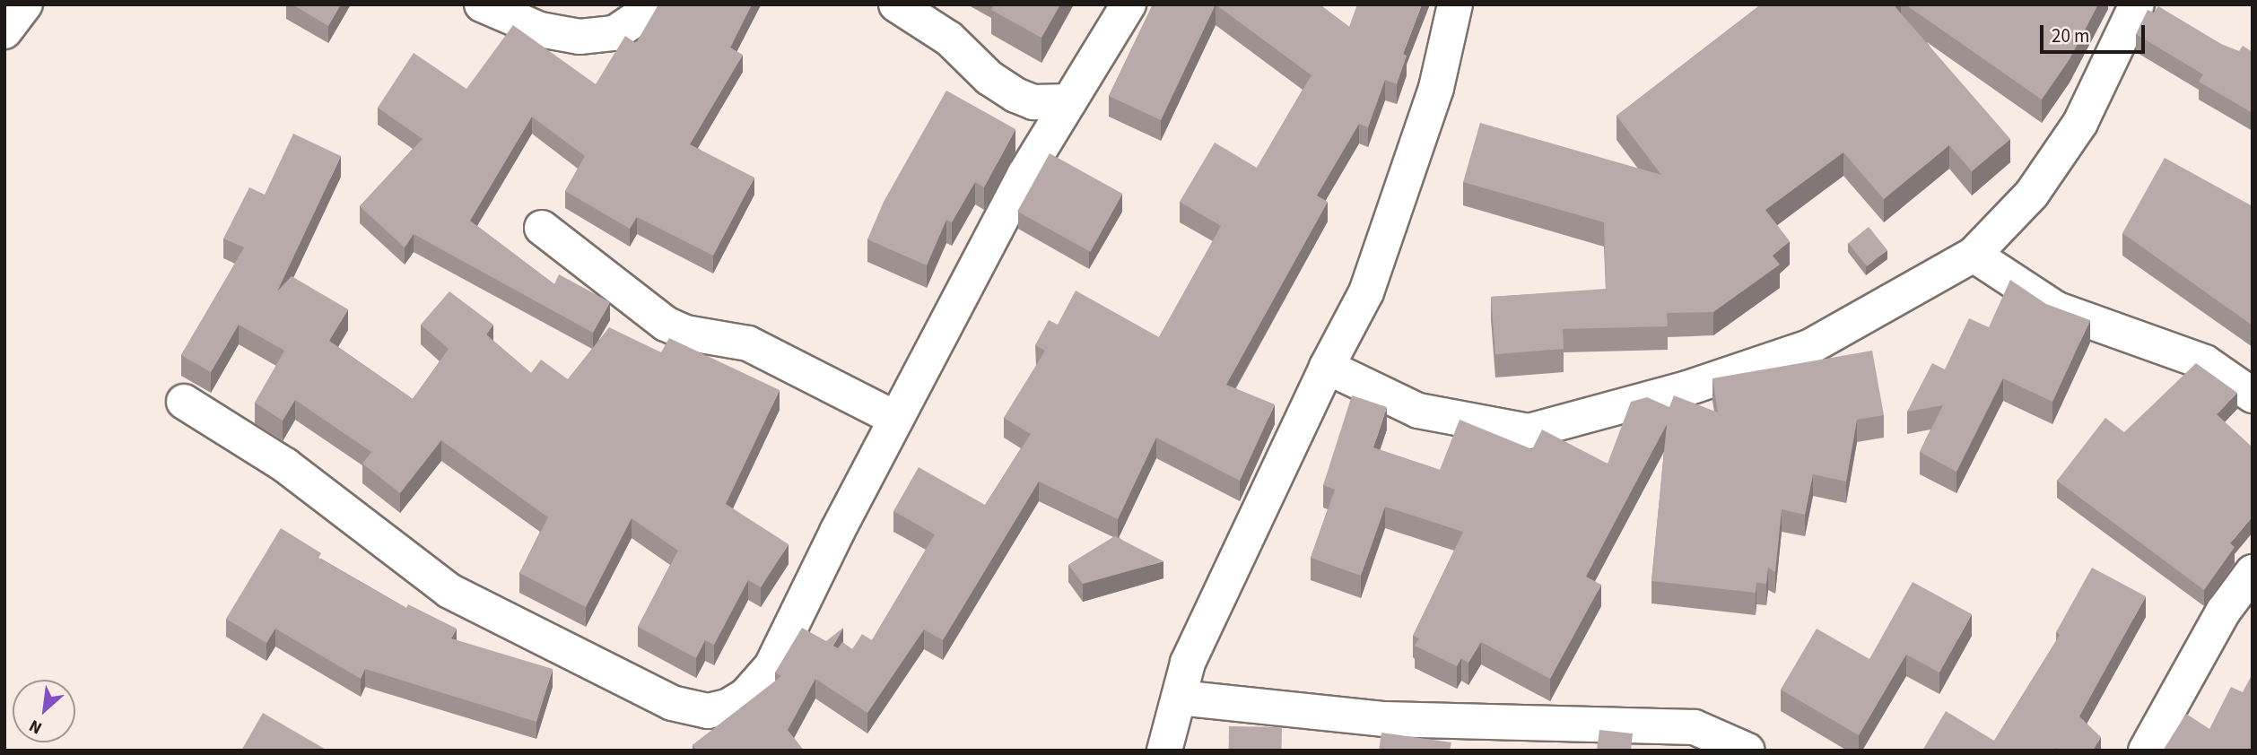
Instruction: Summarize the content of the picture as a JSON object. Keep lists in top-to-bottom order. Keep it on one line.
{"scale_bar":"20 m","north":"bottom left"}
